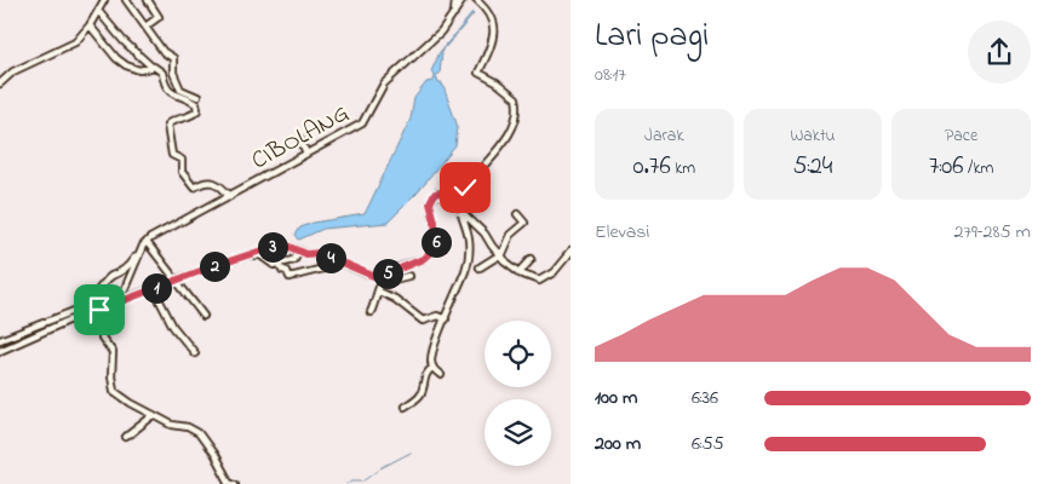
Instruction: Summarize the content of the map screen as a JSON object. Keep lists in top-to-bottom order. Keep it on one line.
{"streets":{"street":["CIBOLANG"]},"page":{"heading":["Lari pagi","08:17"],"stats":[["Jarak","0.76 km"],["Waktu","5:24"],["Pace","7:06 /km"]],"chart":["Elevasi","279–285 m"],"pins":["6","3","4","2","5","1"],"list":[{"name":"100 m","note":"6:36"},{"name":"200 m","note":"6:55"}]}}
